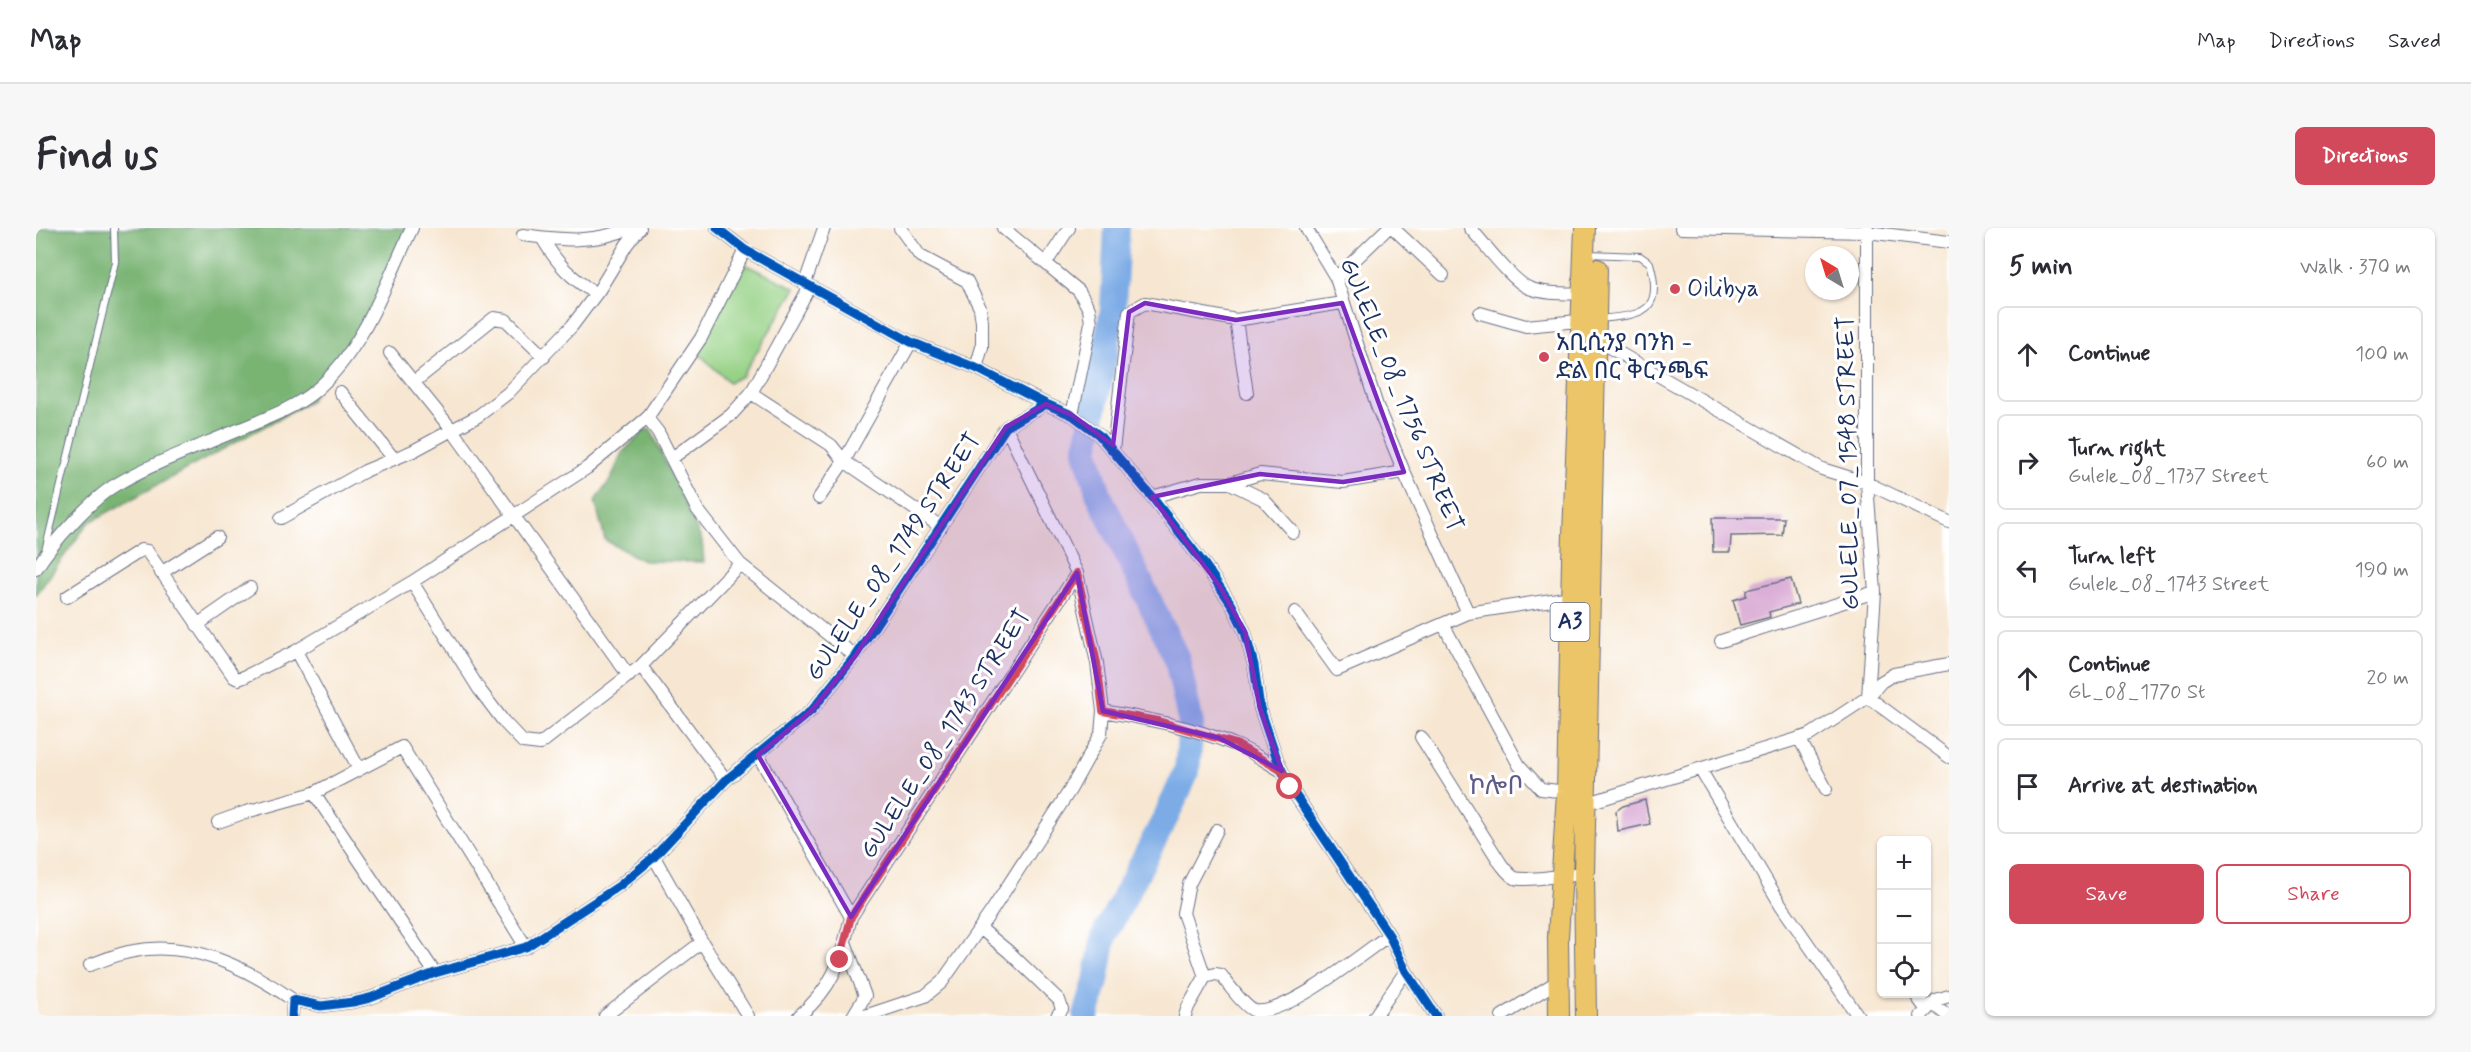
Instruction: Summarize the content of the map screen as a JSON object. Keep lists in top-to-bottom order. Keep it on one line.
{"streets":{"highway":["A3"],"street":["GULELE_08_1756 STREET","GULELE_07_1548 STREET","GULELE_08_1749 STREET","GULELE_08_1743 STREET"]},"districts":["ኮሎቦ"],"places":["Oilibya","አቢሲንያ ባንክ - ድል በር ቅርንጫፍ"],"north":"top left","page":{"header":"Map","nav":["Map","Directions","Saved"],"buttons":["Directions",["Save","Share"]],"title":"Find us","heading":["5 min","Walk · 370 m"],"list":[["Continue","100 m"],["Turn right","Gulele_08_1737 Street","60 m"],["Turn left","Gulele_08_1743 Street","190 m"],["Continue","GL_08_1770 St","20 m"],"Arrive at destination"],"map_buttons":["+","−"]}}
